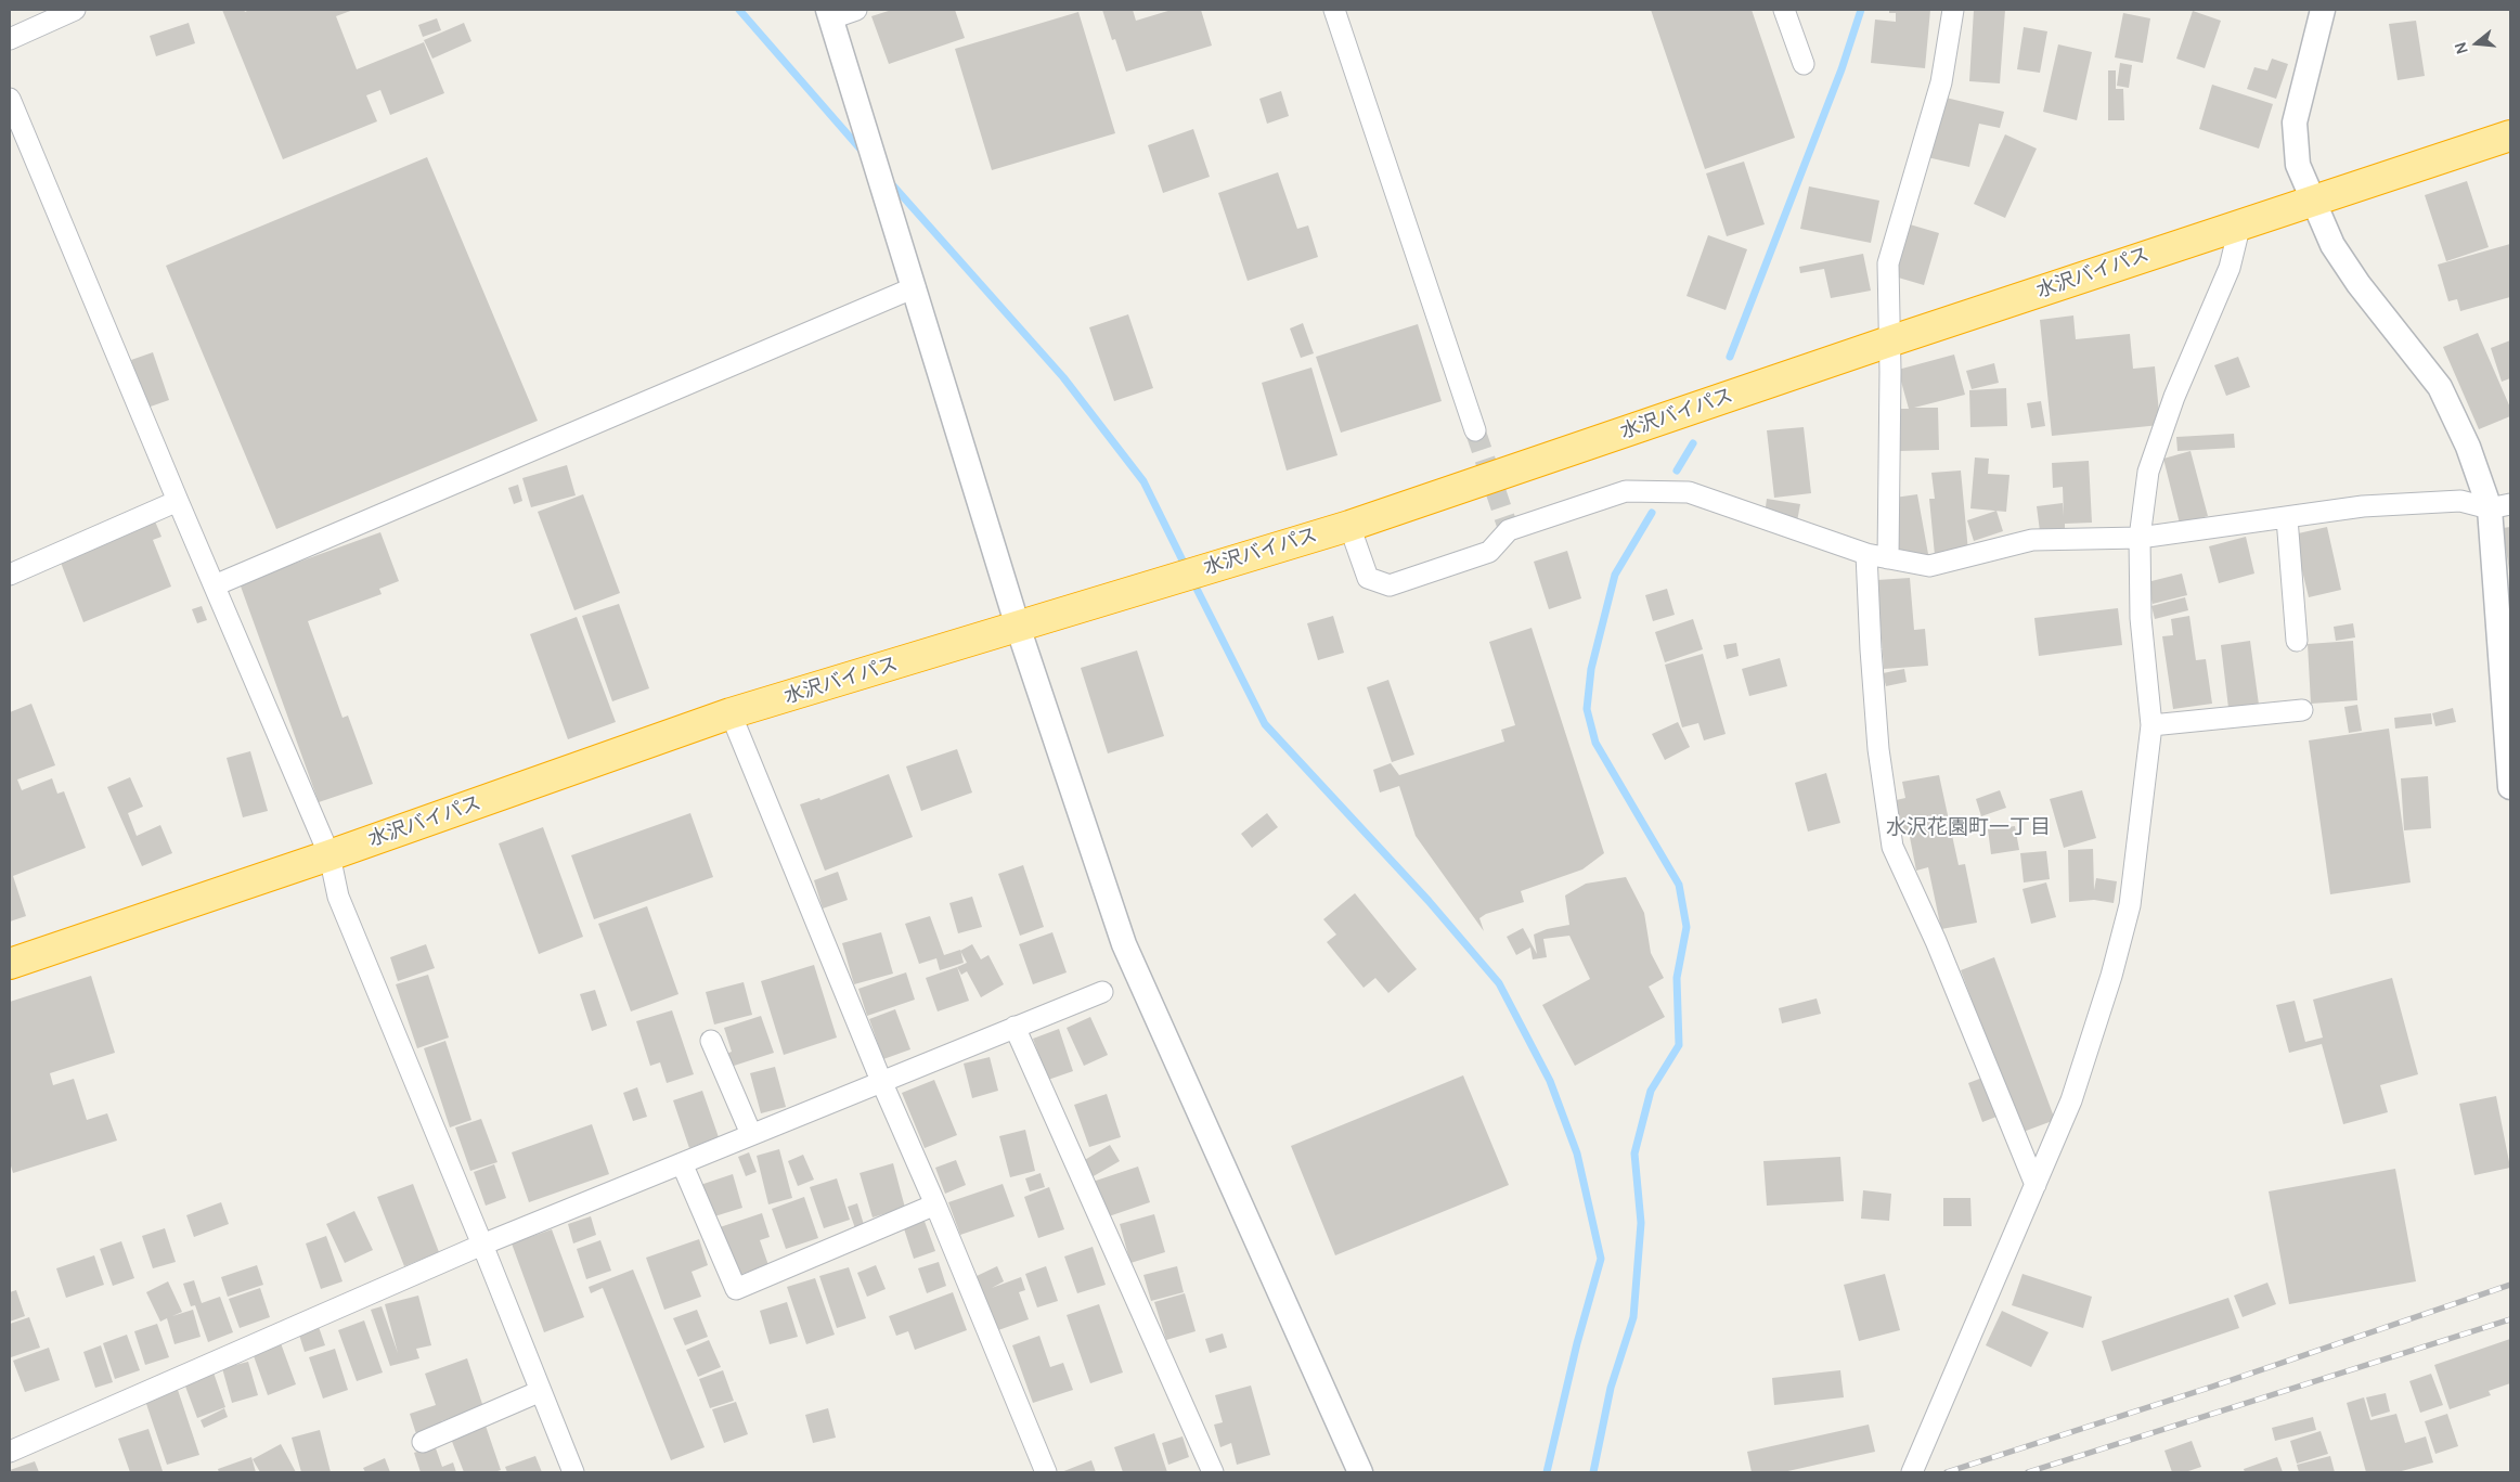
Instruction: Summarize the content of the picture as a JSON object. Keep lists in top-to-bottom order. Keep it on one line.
{"streets":{"highway":["水沢バイパス"]},"districts":["水沢花園町一丁目"],"north":"left"}
